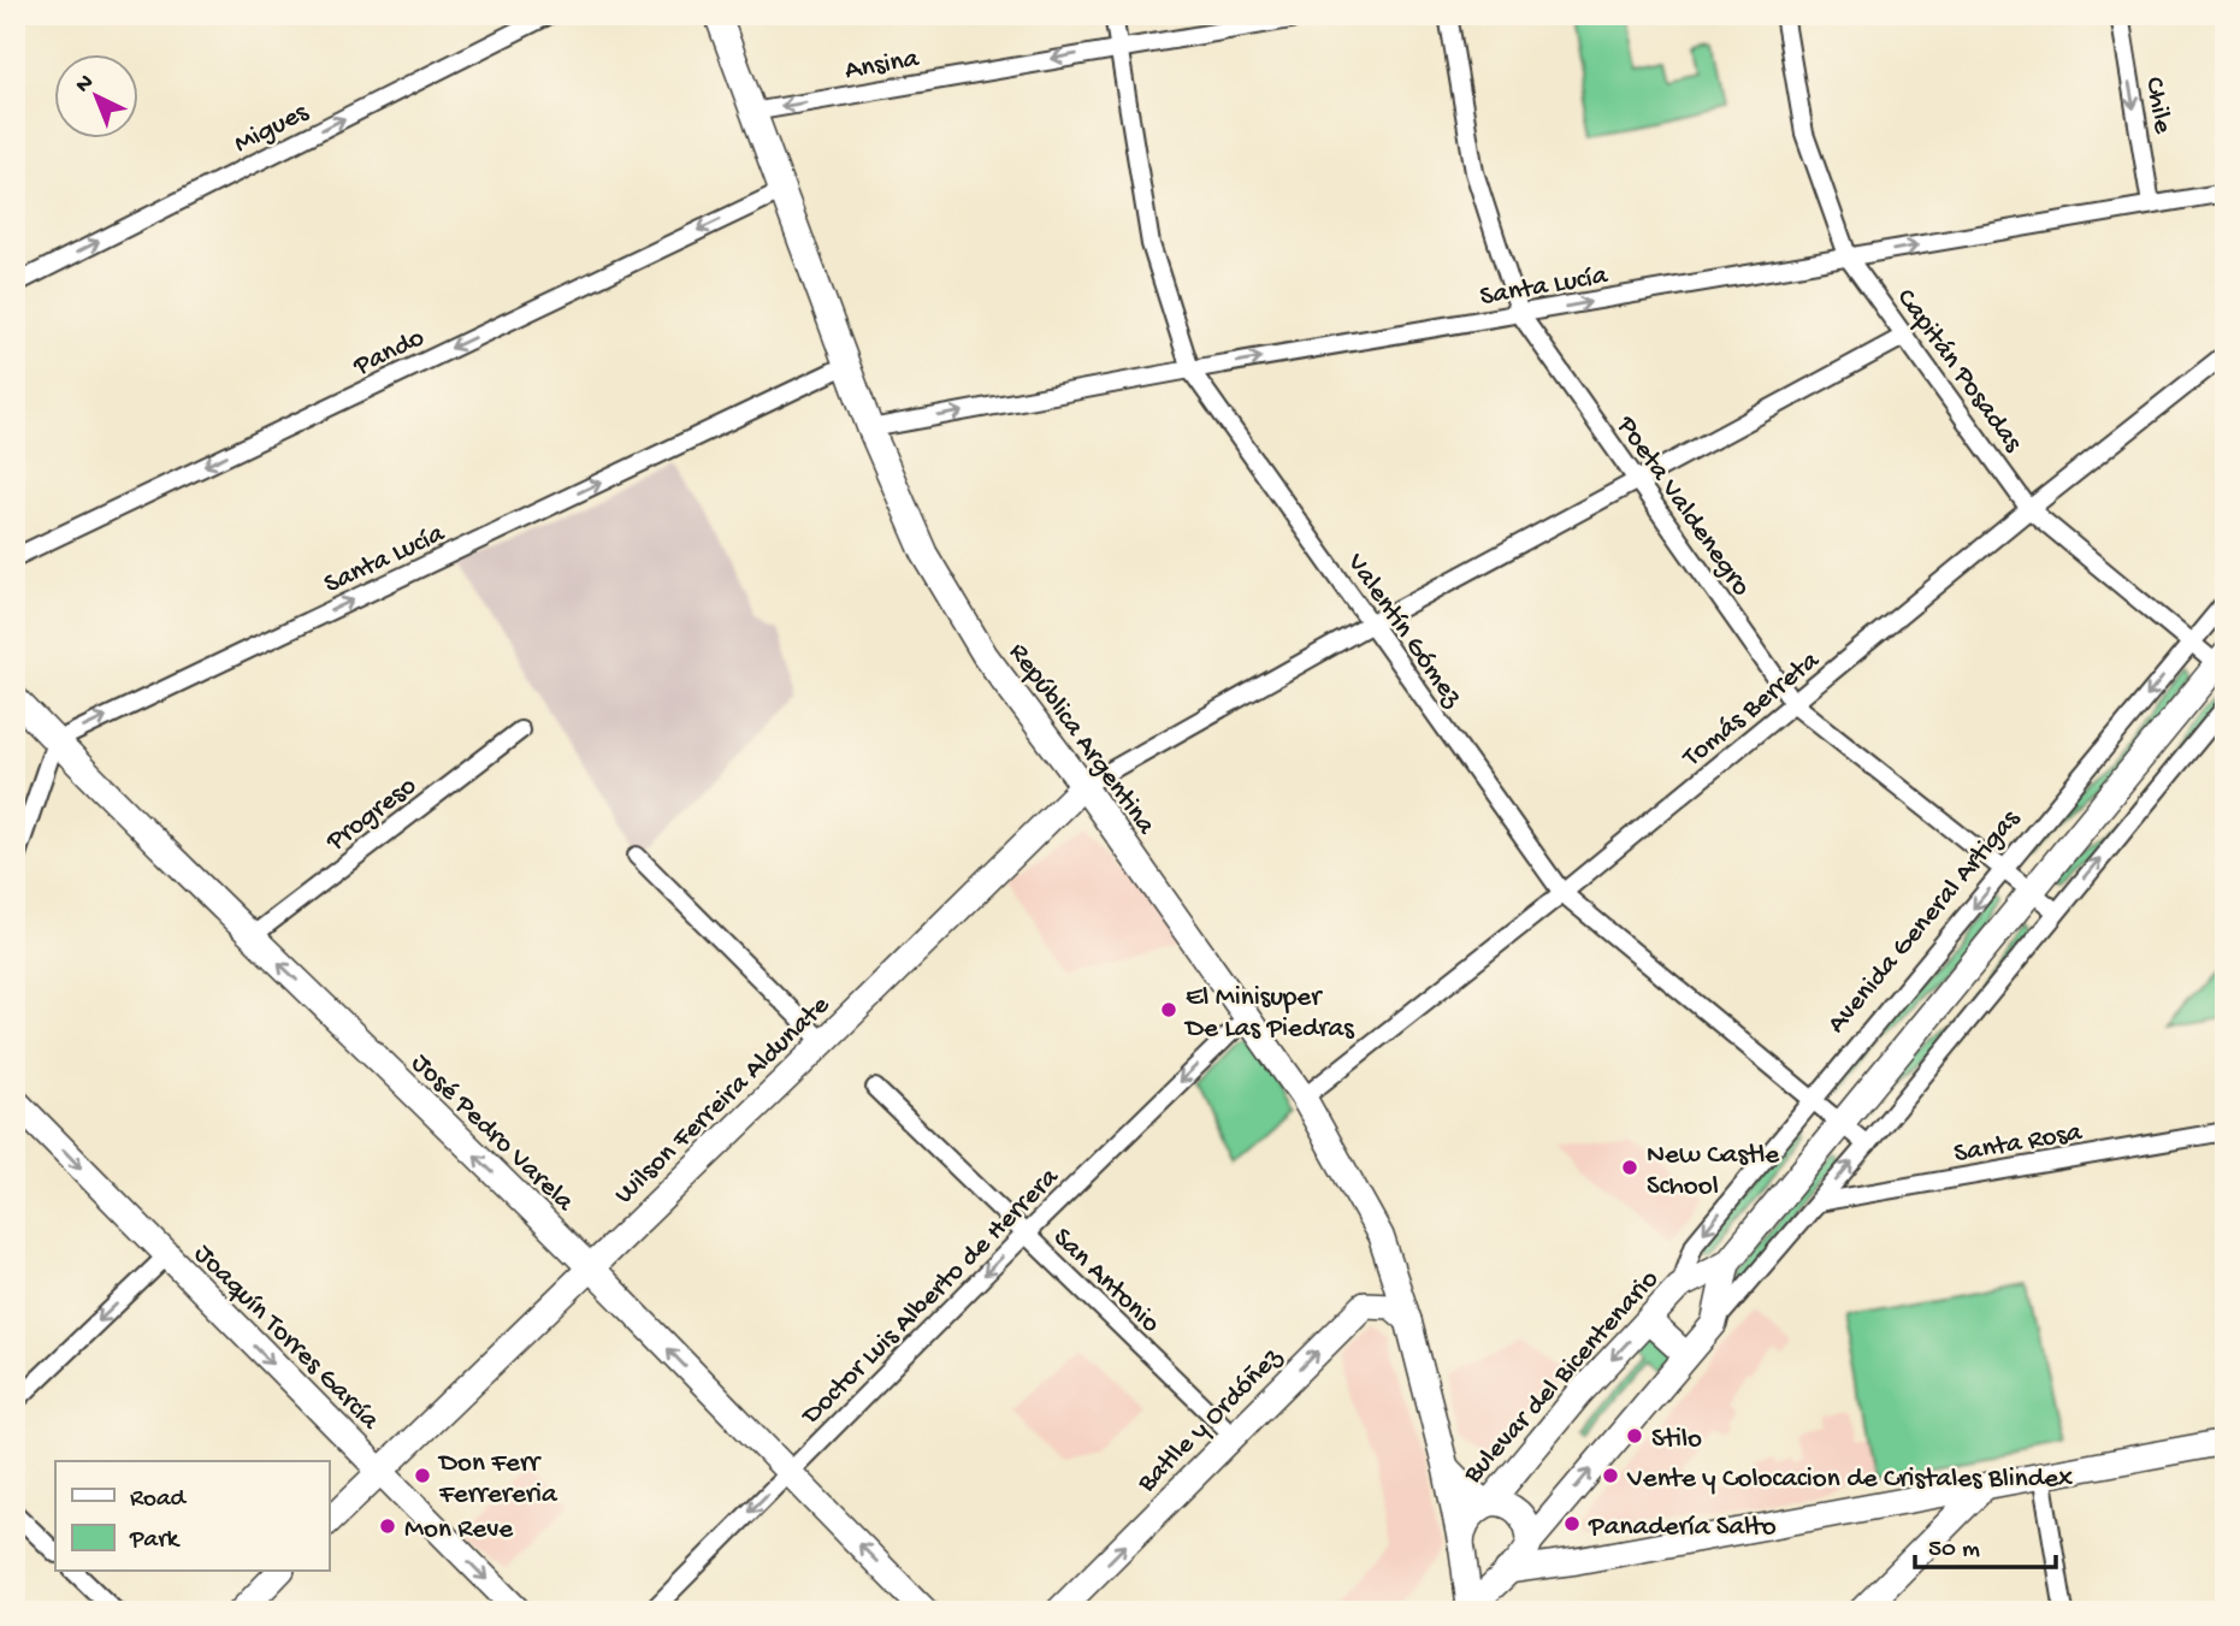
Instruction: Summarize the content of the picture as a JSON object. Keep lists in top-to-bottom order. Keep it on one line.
{"streets":{"street":["Ansina","Chile","Migues","Santa Lucía","Pando","Capitán Posadas","Poeta Valdenegro","Valentín Gómez","Tomás Berreta","República Argentina","Progreso","Avenida General Artigas","Wilson Ferreira Aldunate","José Pedro Varela","Santa Rosa","San Antonio","Doctor Luis Alberto de Herrera","Joaquín Torres García","Bulevar del Bicentenario","Batlle y Ordóñez"]},"crossings":[["Ansina","Valentín Gómez"],["Ansina","República Argentina"],["Chile","Santa Lucía"],["Santa Lucía","Capitán Posadas"],["Santa Lucía","Poeta Valdenegro"],["Santa Lucía","Valentín Gómez"],["Santa Lucía","República Argentina"],["Santa Lucía","José Pedro Varela"],["Pando","República Argentina"],["Capitán Posadas","Tomás Berreta"],["Capitán Posadas","Avenida General Artigas"],["Capitán Posadas","Bulevar del Bicentenario"],["Poeta Valdenegro","Tomás Berreta"],["Poeta Valdenegro","Avenida General Artigas"],["Poeta Valdenegro","Bulevar del Bicentenario"],["Valentín Gómez","Tomás Berreta"],["Valentín Gómez","Avenida General Artigas"],["Valentín Gómez","Bulevar del Bicentenario"],["Tomás Berreta","República Argentina"],["República Argentina","Wilson Ferreira Aldunate"],["República Argentina","Doctor Luis Alberto de Herrera"],["República Argentina","Bulevar del Bicentenario"],["República Argentina","Batlle y Ordóñez"],["Progreso","José Pedro Varela"],["Avenida General Artigas","Bulevar del Bicentenario"],["Wilson Ferreira Aldunate","José Pedro Varela"],["Wilson Ferreira Aldunate","Joaquín Torres García"],["José Pedro Varela","Doctor Luis Alberto de Herrera"],["San Antonio","Doctor Luis Alberto de Herrera"],["San Antonio","Batlle y Ordóñez"]],"one_way":["Ansina","Chile","Migues","Santa Lucía","Pando","José Pedro Varela","Doctor Luis Alberto de Herrera","Joaquín Torres García","Batlle y Ordóñez"],"places":["El Minisuper De Las Piedras","New Castle School","Stilo","Don Ferr Ferrereria","Vente y Colocacion de Cristales Blindex","Panadería Salto","Mon Reve"],"legend":["Road","Park"],"scale_bar":"50 m","north":"top left"}
